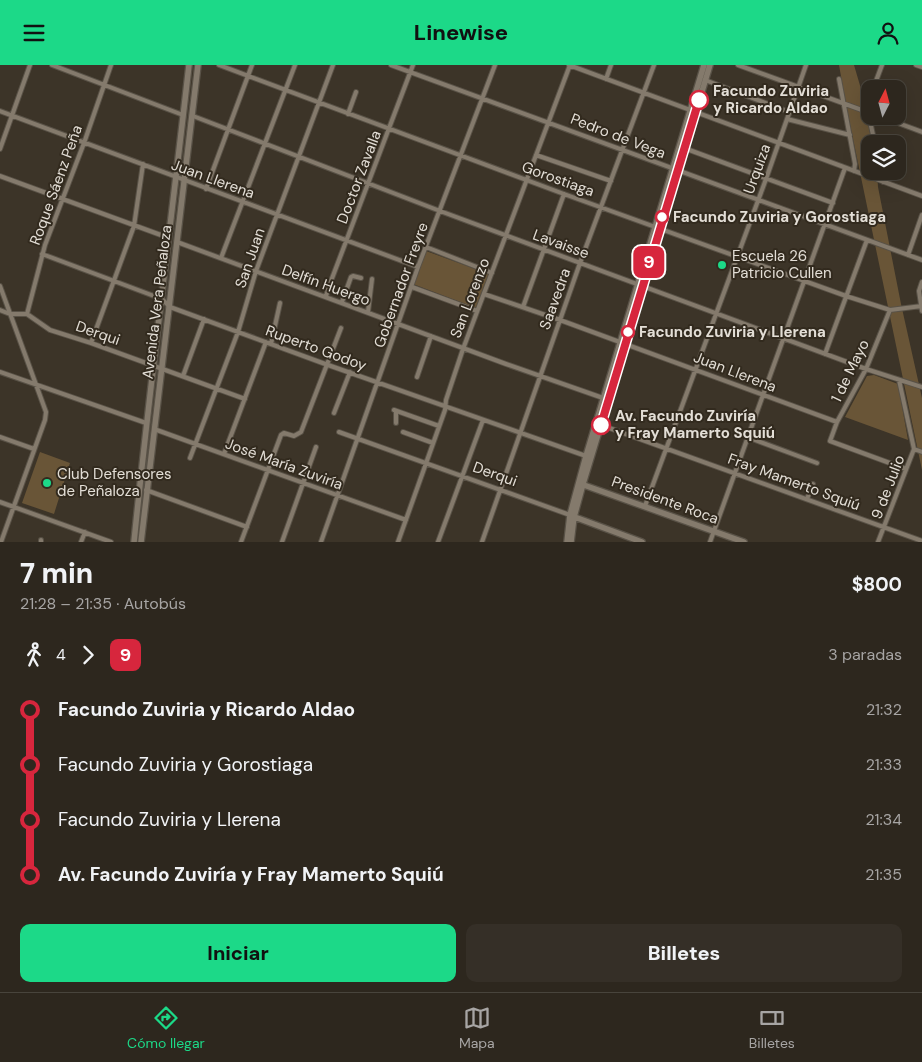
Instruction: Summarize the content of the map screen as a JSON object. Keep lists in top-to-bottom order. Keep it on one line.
{"streets":{"main road":["Avenida Vera Peñaloza","Derqui","Presidente Roca"],"street":["Pedro de Vega","Urquiza","Doctor Zavalla","Juan Llerena","Gorostiaga","Roque Sáenz Peña","Lavaisse","San Juan","Delfín Huergo","Gobernador Freyre","San Lorenzo","Saavedra","Ruperto Godoy","1 de Mayo","José María Zuviría","Fray Mamerto Squiú","9 de Julio"]},"crossings":[["Pedro de Vega","Urquiza"],["Pedro de Vega","Doctor Zavalla"],["Pedro de Vega","Gobernador Freyre"],["Pedro de Vega","San Lorenzo"],["Pedro de Vega","Saavedra"],["Urquiza","Juan Llerena"],["Urquiza","Gorostiaga"],["Urquiza","Lavaisse"],["Urquiza","Fray Mamerto Squiú"],["Urquiza","Presidente Roca"],["Doctor Zavalla","Juan Llerena"],["Doctor Zavalla","Gorostiaga"],["Doctor Zavalla","Lavaisse"],["Doctor Zavalla","Delfín Huergo"],["Juan Llerena","Roque Sáenz Peña"],["Juan Llerena","San Juan"],["Juan Llerena","Gobernador Freyre"],["Juan Llerena","San Lorenzo"],["Juan Llerena","Saavedra"],["Juan Llerena","Avenida Vera Peñaloza"],["Juan Llerena","1 de Mayo"],["Gorostiaga","San Juan"],["Gorostiaga","Gobernador Freyre"],["Gorostiaga","San Lorenzo"],["Gorostiaga","Saavedra"],["Gorostiaga","1 de Mayo"],["Roque Sáenz Peña","Derqui"],["Roque Sáenz Peña","Ruperto Godoy"],["Lavaisse","San Juan"],["Lavaisse","Gobernador Freyre"],["Lavaisse","San Lorenzo"],["Lavaisse","Saavedra"],["Lavaisse","Avenida Vera Peñaloza"],["Lavaisse","1 de Mayo"],["Lavaisse","9 de Julio"],["San Juan","Delfín Huergo"],["San Juan","Derqui"],["San Juan","Ruperto Godoy"],["San Juan","José María Zuviría"],["Delfín Huergo","Gobernador Freyre"],["Delfín Huergo","San Lorenzo"],["Delfín Huergo","Saavedra"],["Delfín Huergo","Avenida Vera Peñaloza"],["Gobernador Freyre","Derqui"],["Gobernador Freyre","Ruperto Godoy"],["Gobernador Freyre","José María Zuviría"],["San Lorenzo","Derqui"],["San Lorenzo","Ruperto Godoy"],["San Lorenzo","José María Zuviría"],["Saavedra","Derqui"],["Saavedra","Ruperto Godoy"],["Avenida Vera Peñaloza","Derqui"],["Avenida Vera Peñaloza","Ruperto Godoy"],["Avenida Vera Peñaloza","José María Zuviría"],["1 de Mayo","9 de Julio"],["Fray Mamerto Squiú","9 de Julio"]],"places":["Facundo Zuviria y Ricardo Aldao","Facundo Zuviria y Gorostiaga","Escuela 26 Patricio Cullen","Facundo Zuviria y Llerena","Av. Facundo Zuviría y Fray Mamerto Squiú","Club Defensores de Peñaloza"],"lines":["bus line 9"],"north":"top","page":{"header":"Linewise","on_map":"9","heading":["7 min","21:28 – 21:35 · Autobús","$800"],"legs":["4","9","3 paradas"],"list":[{"name":"Facundo Zuviria y Ricardo Aldao","value":"21:32"},{"name":"Facundo Zuviria y Gorostiaga","value":"21:33"},{"name":"Facundo Zuviria y Llerena","value":"21:34"},{"name":"Av. Facundo Zuviría y Fray Mamerto Squiú","value":"21:35"}],"buttons":["Iniciar","Billetes"],"tabs":["Cómo llegar","Mapa","Billetes"]}}
